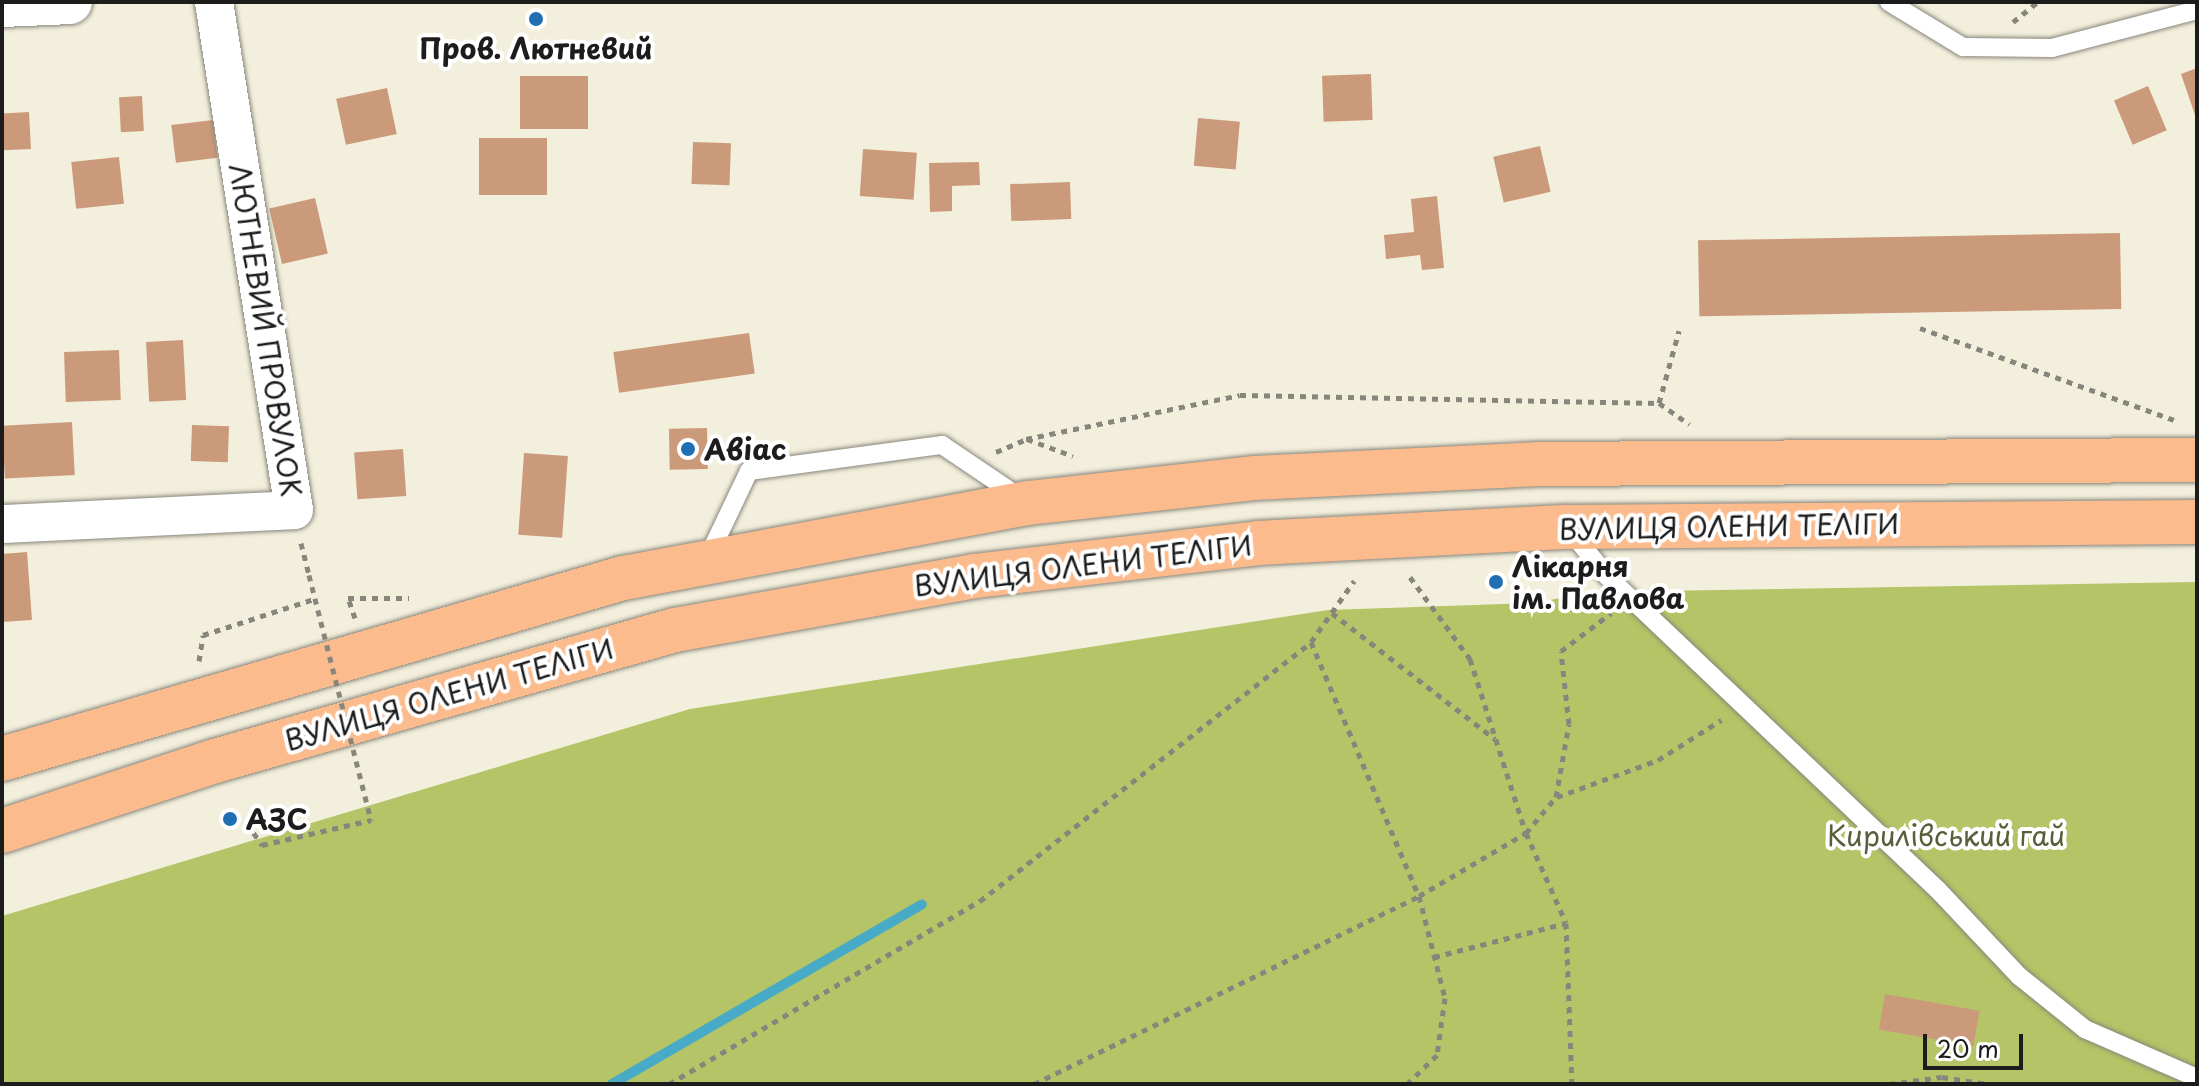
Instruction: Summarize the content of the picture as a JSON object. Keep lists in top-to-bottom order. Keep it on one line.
{"streets":{"main road":["ВУЛИЦЯ ОЛЕНИ ТЕЛІГИ"],"street":["ЛЮТНЕВИЙ ПРОВУЛОК"]},"parks":["Кирилівський гай"],"places":["Пров. Лютневий","Авіас","Лікарня ім. Павлова","АЗС"],"scale_bar":"20 m"}
